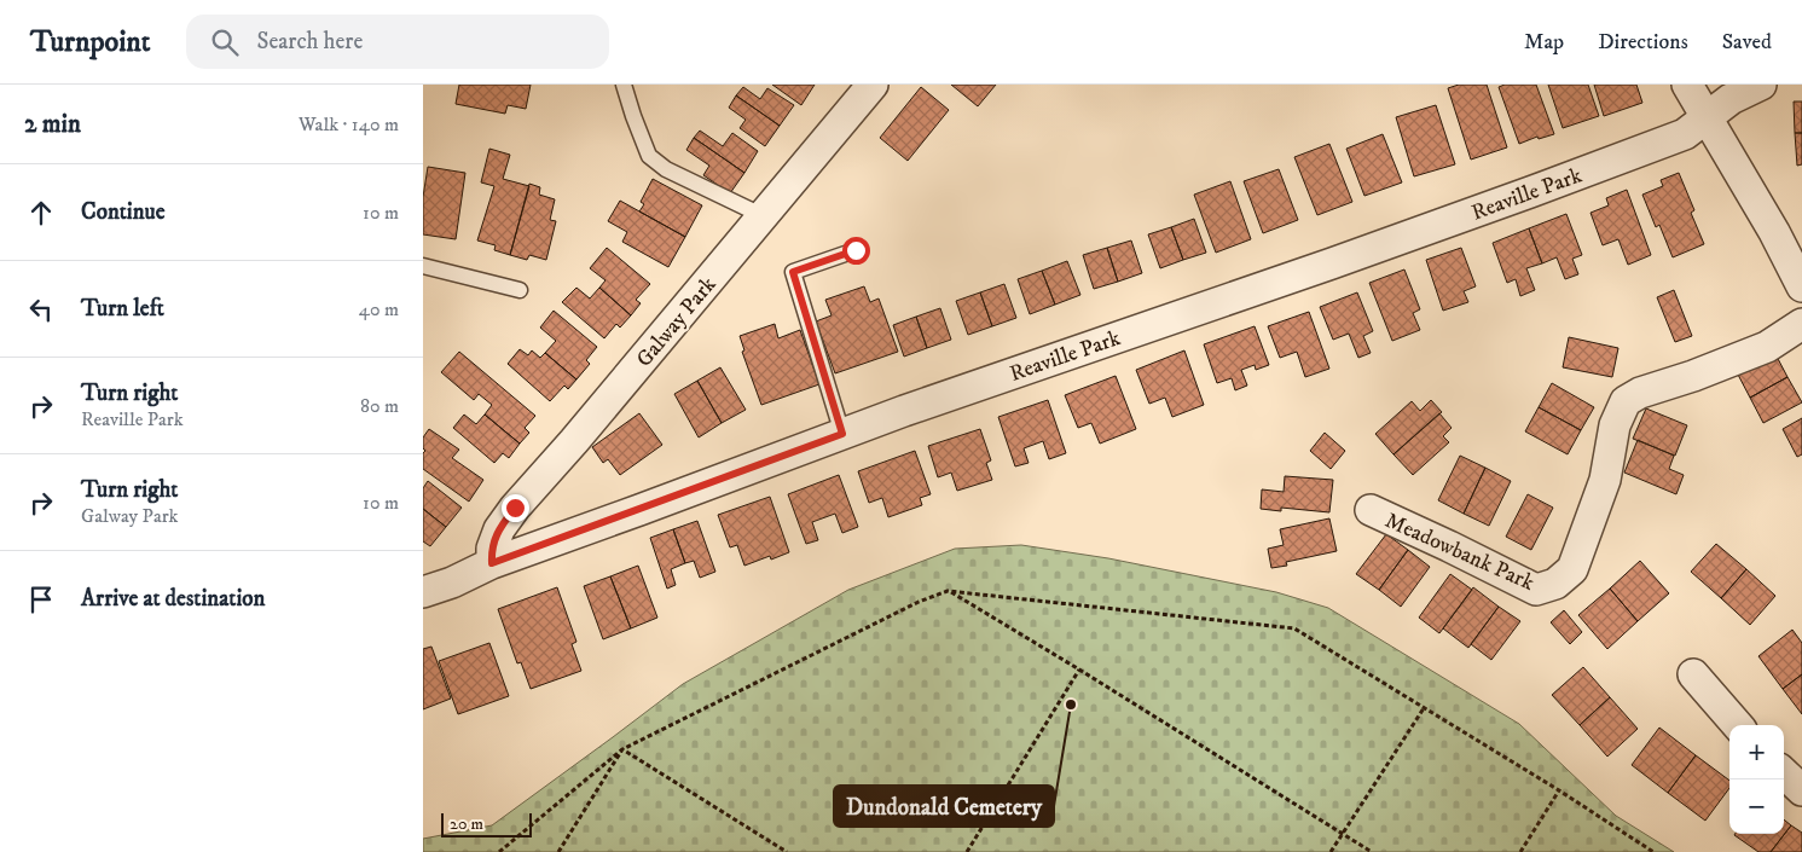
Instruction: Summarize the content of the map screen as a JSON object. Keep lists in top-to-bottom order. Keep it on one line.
{"streets":{"street":["Reaville Park","Galway Park","Meadowbank Park"]},"crossings":[["Reaville Park","Galway Park"]],"places":["Dundonald Cemetery"],"scale_bar":"20 m","page":{"header":"Turnpoint","search":"Search here","nav":["Map","Directions","Saved"],"heading":["2 min","Walk · 140 m"],"list":[["Continue","10 m"],["Turn left","40 m"],["Turn right","Reaville Park","80 m"],["Turn right","Galway Park","10 m"],"Arrive at destination"],"map_buttons":["+","−"],"scale":"20 m"}}
